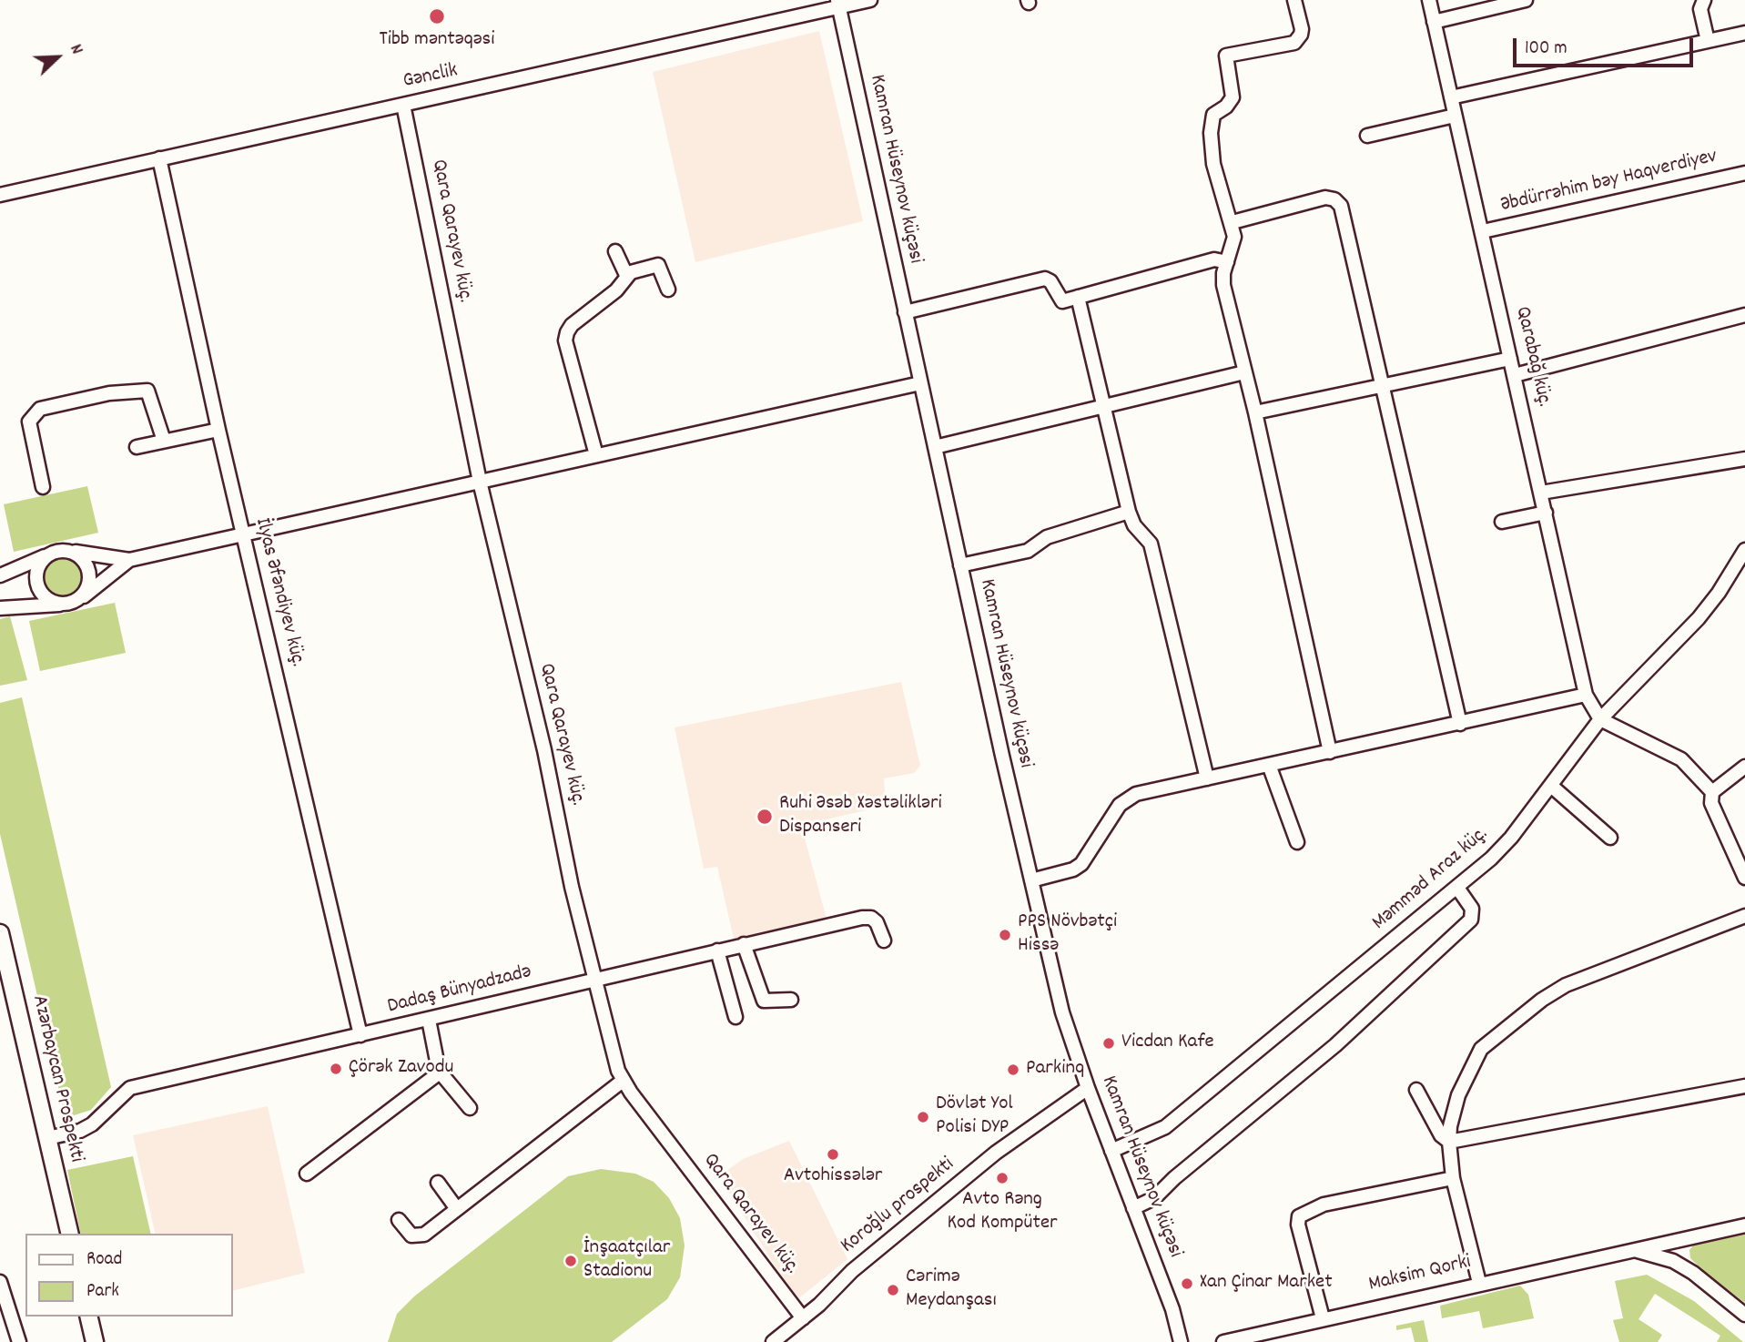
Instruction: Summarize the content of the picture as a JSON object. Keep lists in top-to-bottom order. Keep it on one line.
{"streets":{"street":["Gənclik","Kamran Hüseynov küçəsi","Əbdürrəhim bəy Haqverdiyev","Qara Qarayev küç.","Qarabağ küç.","İlyas Əfəndiyev küç.","Məmməd Araz küç.","Dadaş Bünyadzadə","Azərbaycan Prospekti","Koroğlu prospekti","Maksim Qorki"]},"crossings":[["Gənclik","Kamran Hüseynov küçəsi"],["Gənclik","Qara Qarayev küç."],["Gənclik","İlyas Əfəndiyev küç."],["Kamran Hüseynov küçəsi","Məmməd Araz küç."],["Kamran Hüseynov küçəsi","Koroğlu prospekti"],["Əbdürrəhim bəy Haqverdiyev","Qarabağ küç."],["Qara Qarayev küç.","Dadaş Bünyadzadə"],["Qara Qarayev küç.","Koroğlu prospekti"],["Qarabağ küç.","Məmməd Araz küç."],["İlyas Əfəndiyev küç.","Dadaş Bünyadzadə"],["Dadaş Bünyadzadə","Azərbaycan Prospekti"]],"places":["Tibb məntəqəsi","Ruhi Əsəb Xəstəlikləri Dispanseri","PPS Növbətçi Hissə","Vicdan Kafe","Çörək Zavodu","Parkinq","Dövlət Yol Polisi DYP","Avtohissələr","Avto Rəng Kod Kompüter","İnşaatçılar Stadionu","Xan Çinar Market","Cərimə Meydanşası"],"legend":["Road","Park"],"scale_bar":"100 m","north":"top right"}
